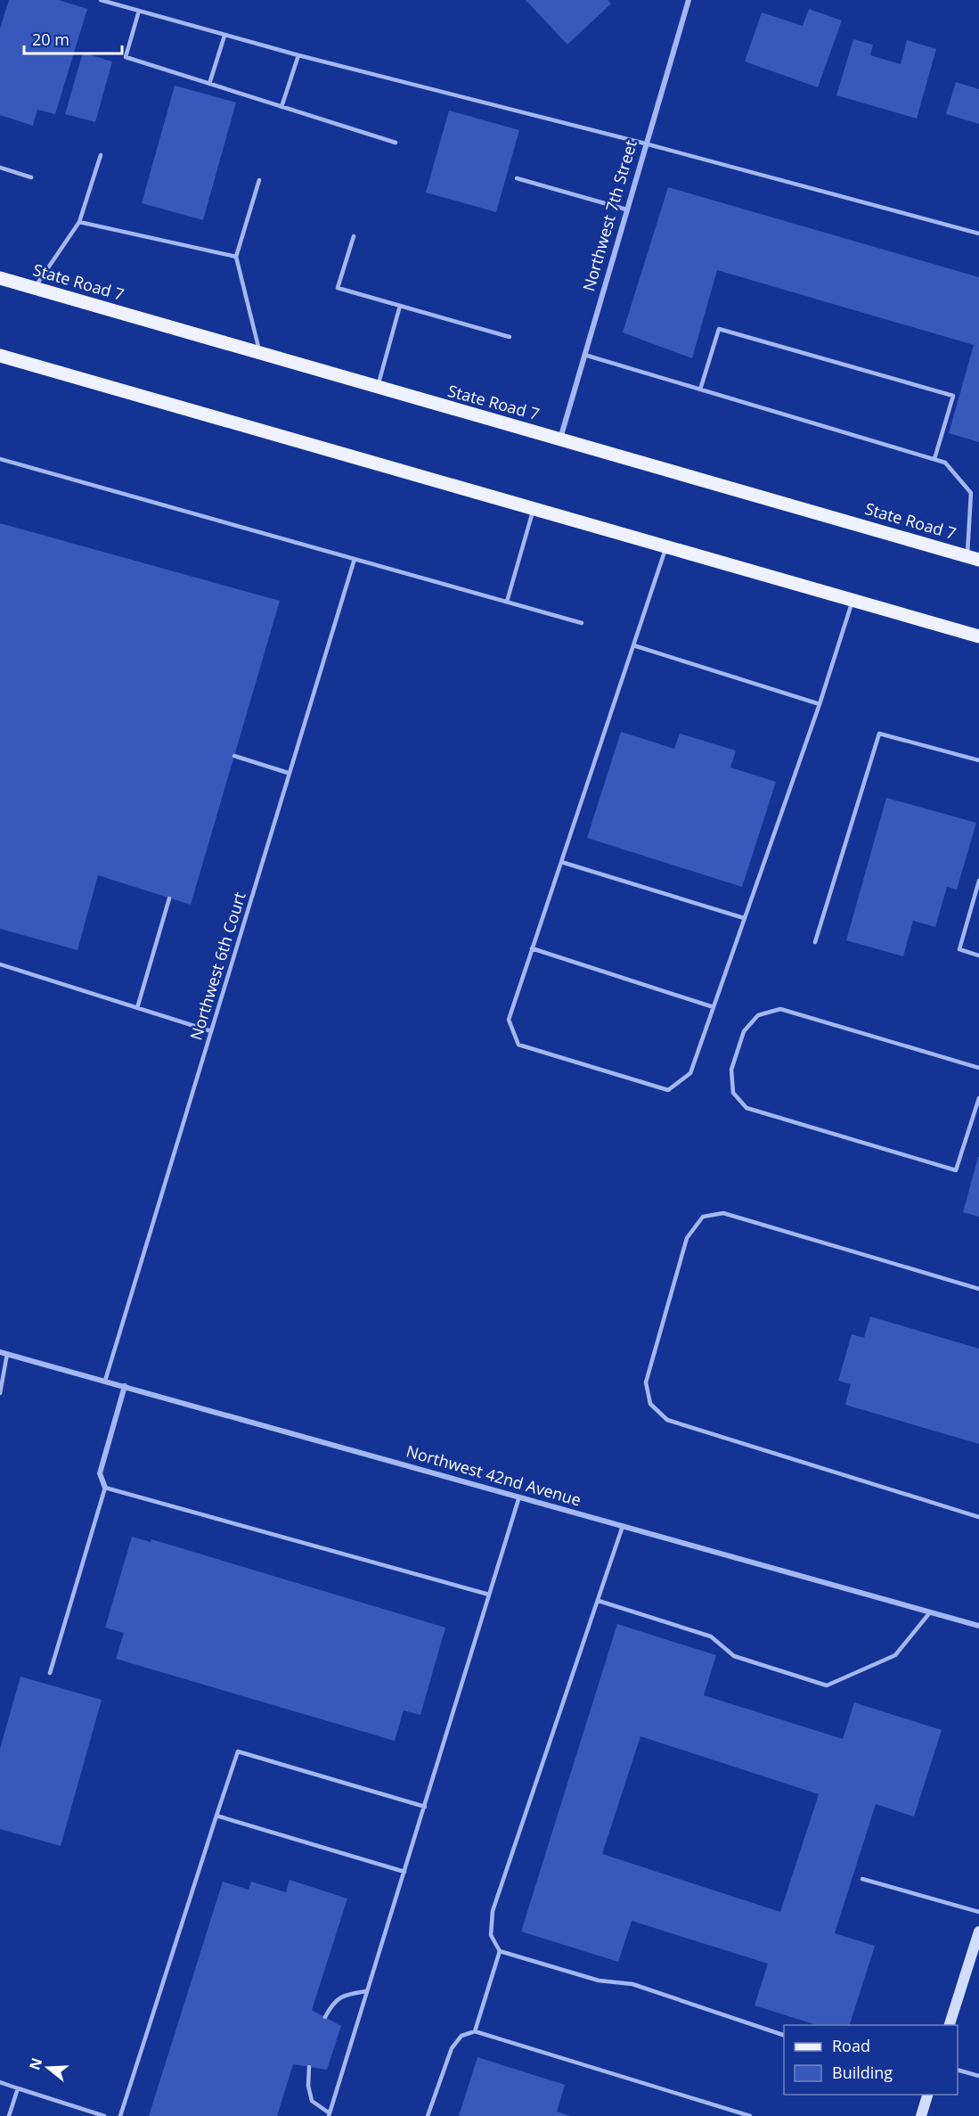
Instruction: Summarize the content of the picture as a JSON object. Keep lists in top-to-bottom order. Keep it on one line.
{"streets":{"main road":["State Road 7"],"street":["Northwest 7th Street","Northwest 42nd Avenue"],"lane":["Northwest 6th Court"]},"crossings":[["Northwest 7th Street","State Road 7"],["Northwest 6th Court","Northwest 42nd Avenue"]],"legend":["Road","Building"],"scale_bar":"20 m","north":"left"}
